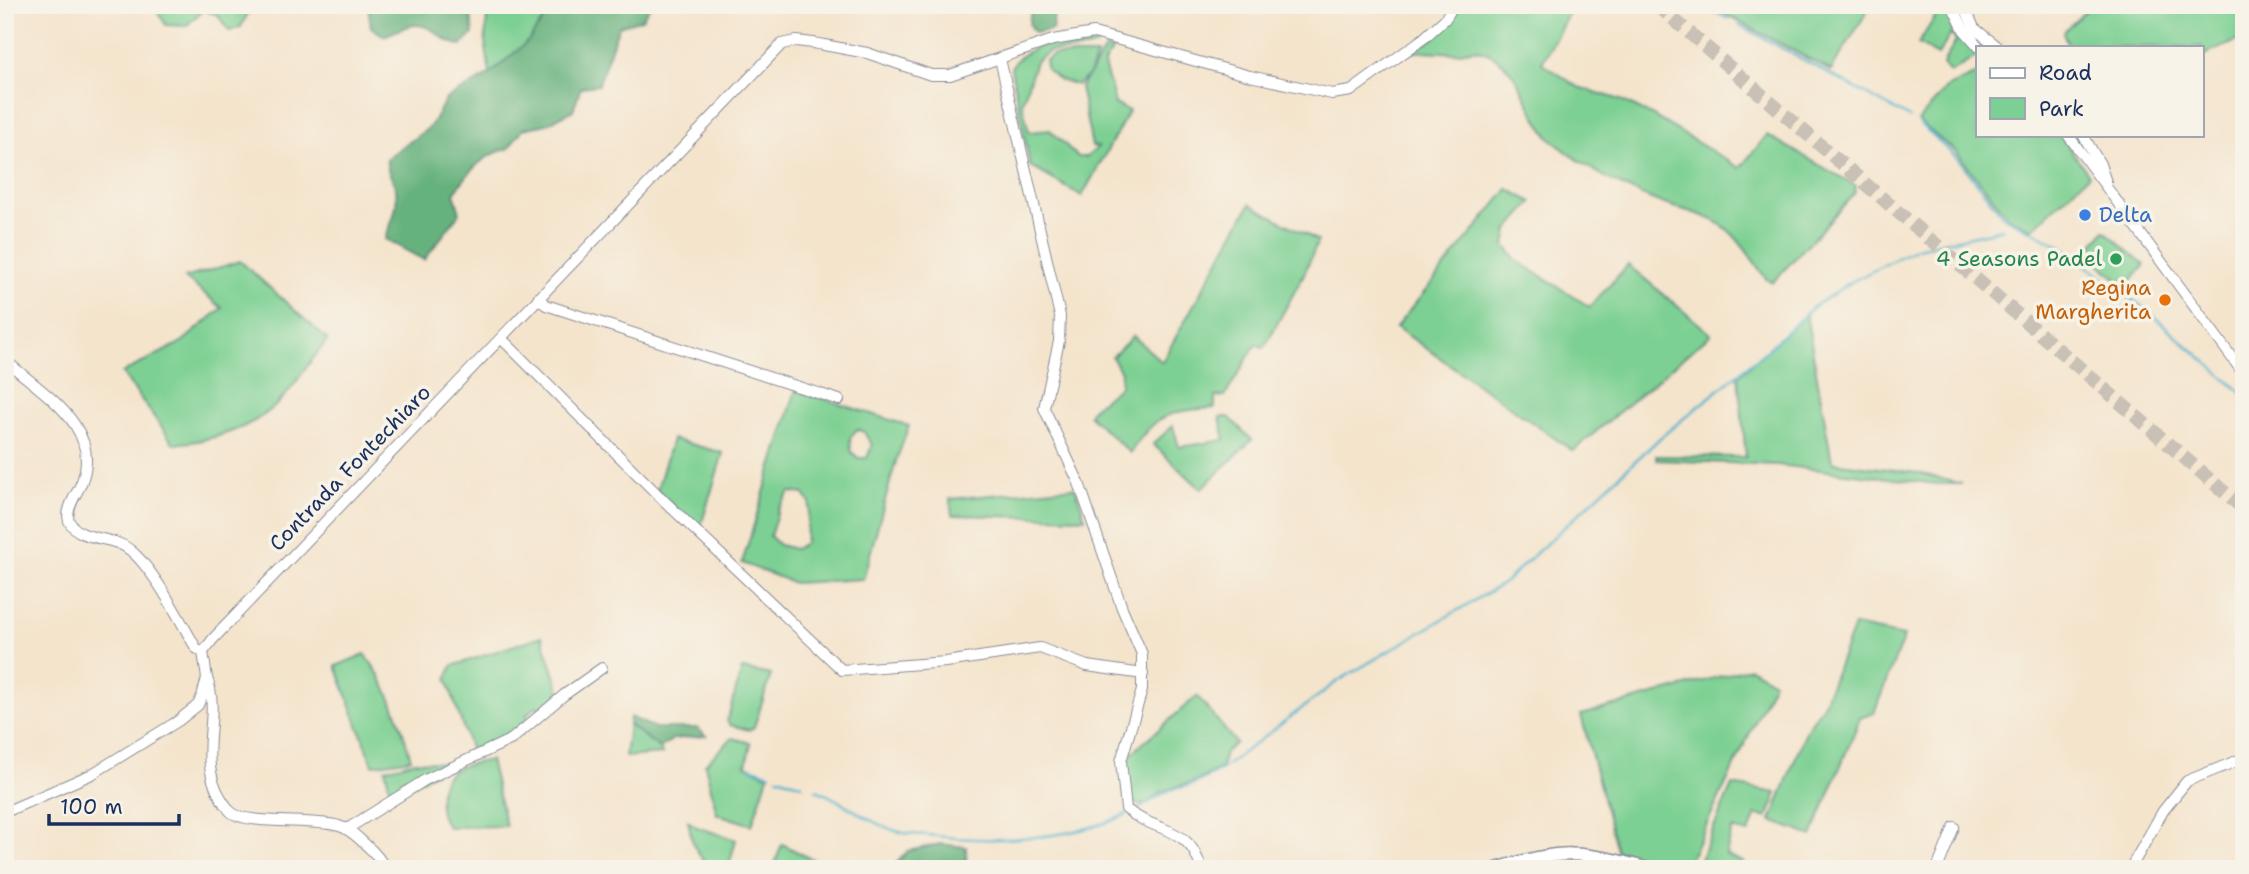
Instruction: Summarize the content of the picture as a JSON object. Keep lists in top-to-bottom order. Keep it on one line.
{"streets":{"street":["Contrada Fontechiaro"]},"places":["Delta","4 Seasons Padel","Regina Margherita"],"legend":["Road","Park"],"scale_bar":"100 m"}
